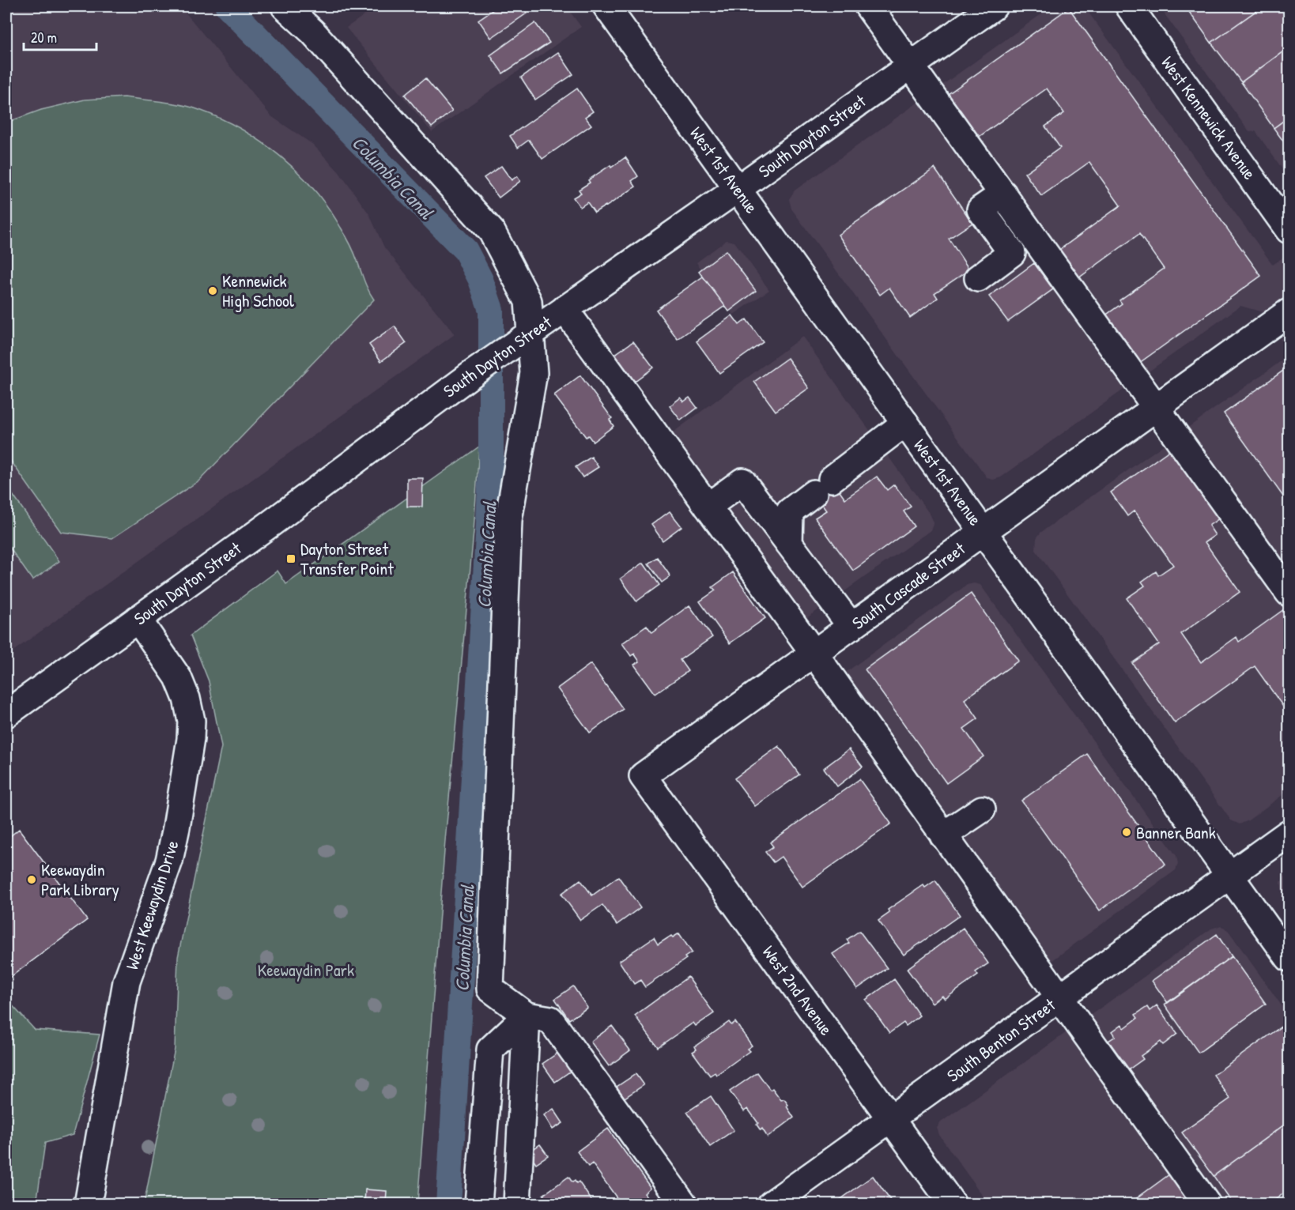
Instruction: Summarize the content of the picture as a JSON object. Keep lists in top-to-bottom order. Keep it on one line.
{"streets":{"street":["West Kennewick Avenue","South Dayton Street","West 1st Avenue","South Cascade Street","West Keewaydin Drive","West 2nd Avenue","South Benton Street"]},"crossings":[["South Dayton Street","West 1st Avenue"],["South Dayton Street","West Keewaydin Drive"],["West 1st Avenue","South Cascade Street"],["West 1st Avenue","South Benton Street"],["South Cascade Street","West 2nd Avenue"],["West 2nd Avenue","South Benton Street"]],"water":["Columbia Canal"],"parks":["Keewaydin Park"],"places":{"other":["Kennewick High School","Banner Bank","Keewaydin Park Library"],"transit":["Dayton Street Transfer Point"]},"scale_bar":"20 m"}
